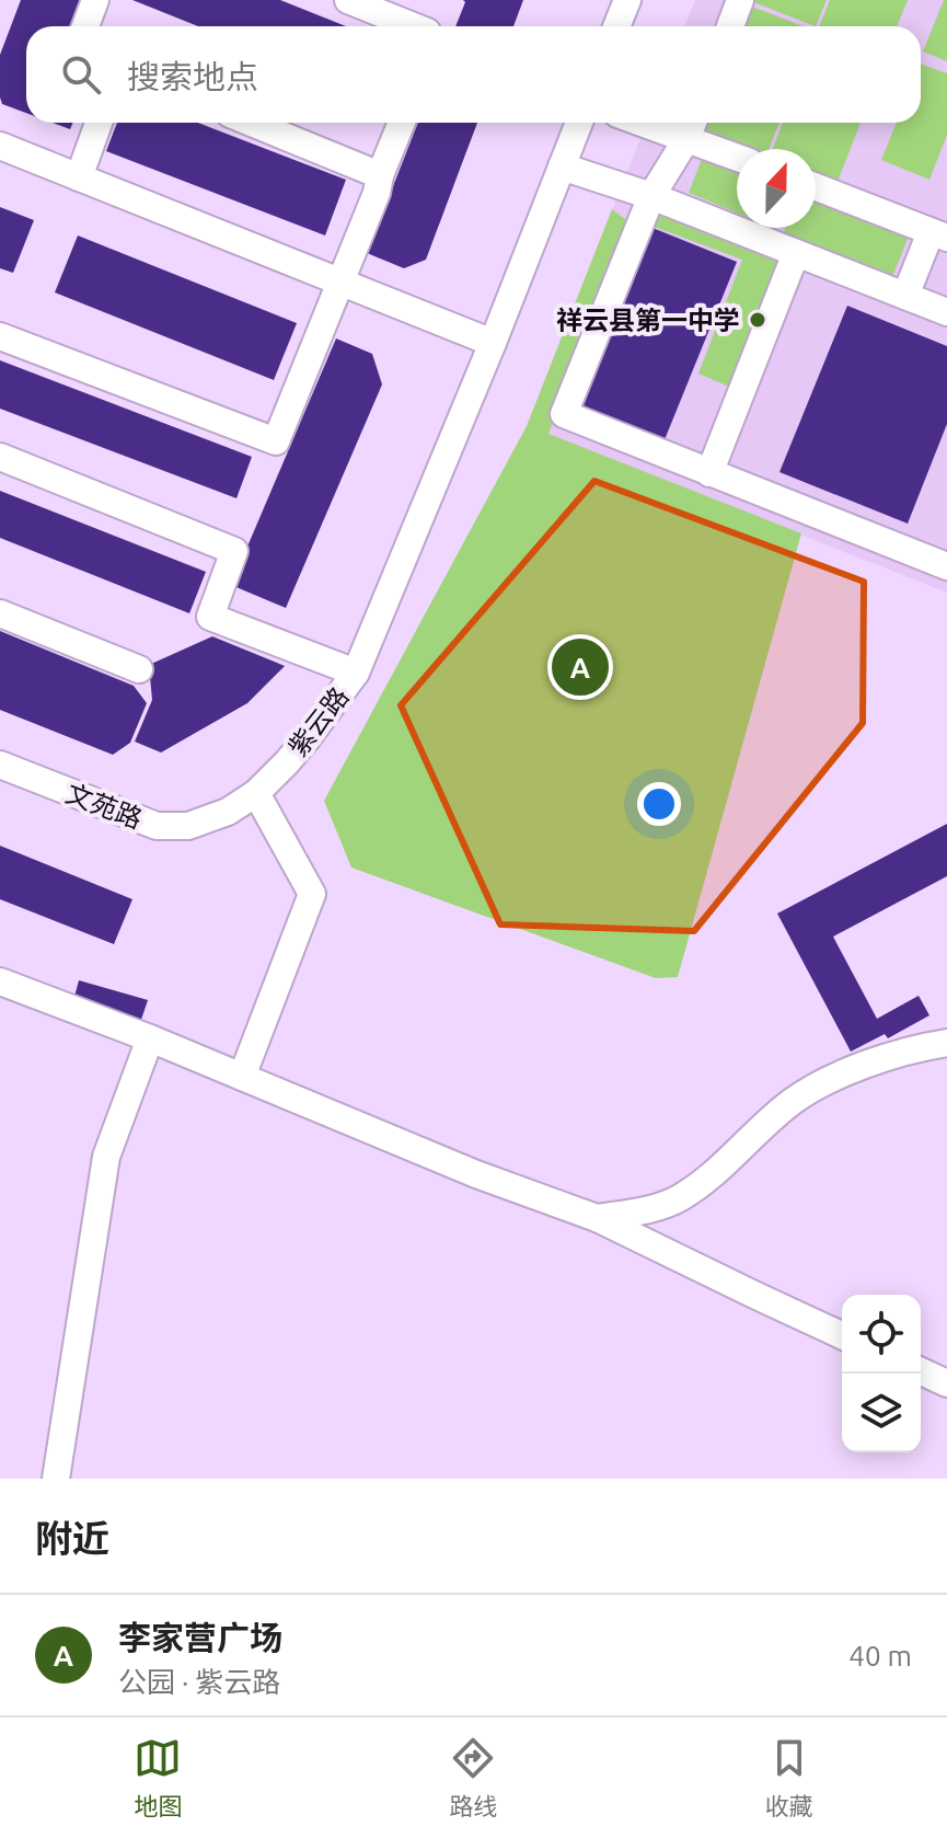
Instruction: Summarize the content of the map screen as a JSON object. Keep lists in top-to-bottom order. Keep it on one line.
{"streets":{"street":["紫云路","文苑路"]},"crossings":[["紫云路","文苑路"]],"places":["祥云县第一中学"],"north":"top","page":{"search":"搜索地点","pins":"A","heading":"附近","list":[{"mark":"A","name":"李家营广场","note":"公园 · 紫云路","value":"40 m"}],"nav":["地图","路线","收藏"]}}
